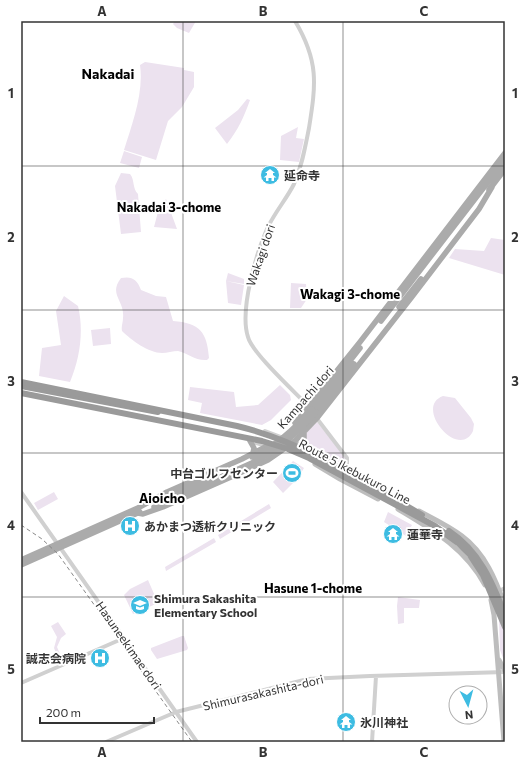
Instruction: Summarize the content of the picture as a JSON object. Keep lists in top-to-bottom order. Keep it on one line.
{"streets":{"highway":["Route 5 Ikebukuro Line"],"main road":["Kampachi dori"],"street":["Wakagi dori","Hasuneekimae dori","Shimurasakashita-dori"]},"crossings":[["Kampachi dori","Hasuneekimae dori"],["Hasuneekimae dori","Shimurasakashita-dori"]],"districts":["Nakadai","Nakadai 3-chome","Wakagi 3-chome","Aioicho","Hasune 1-chome"],"places":{"temple":["延命寺","蓮華寺","氷川神社"],"sports":["中台ゴルフセンター"],"hospital":["あかまつ透析クリニック","誠志会病院"],"school or university":["Shimura Sakashita Elementary School"]},"scale_bar":"200 m","north":"bottom","grid":{"columns":["A","B","C"],"rows":["1","2","3","4","5"]}}
